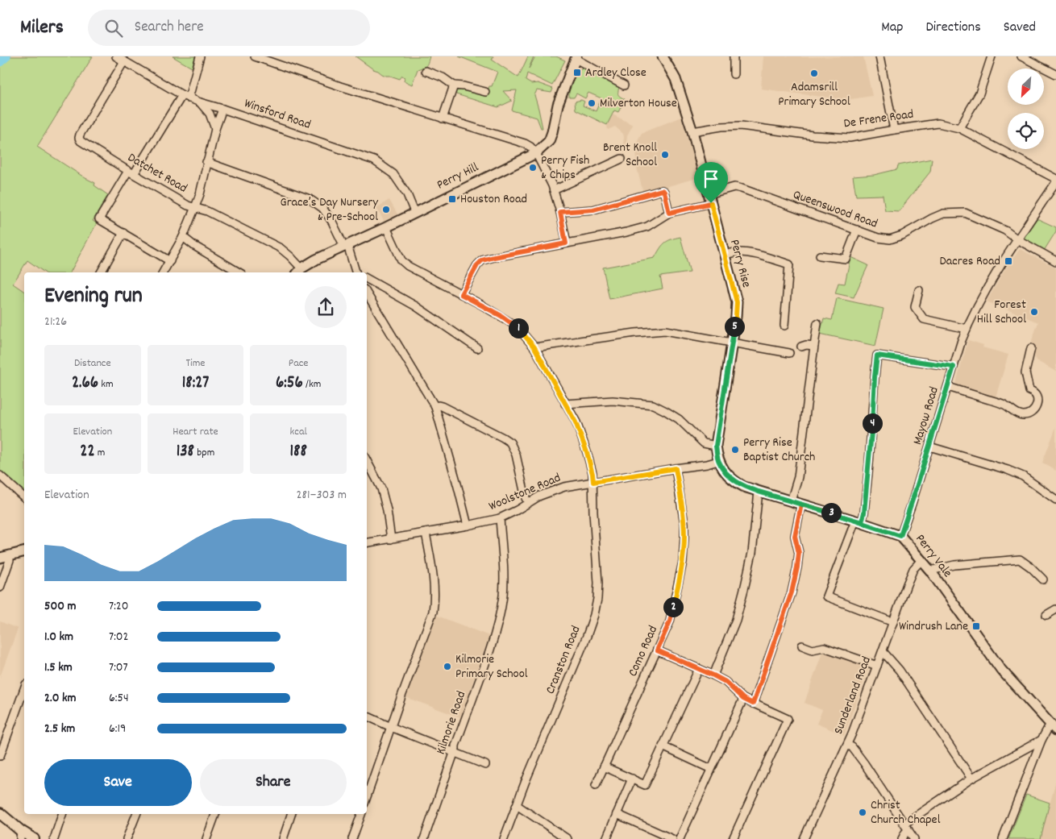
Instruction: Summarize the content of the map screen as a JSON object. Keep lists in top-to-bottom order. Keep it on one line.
{"streets":{"main road":["Perry Hill","Perry Rise","Perry Vale"],"street":["Winsford Road","De Frene Road","Datchet Road","Queenswood Road","Mayow Road","Woolstone Road","Como Road","Cranston Road","Sunderland Road","Kilmorie Road"]},"crossings":[["Winsford Road","Datchet Road"],["Winsford Road","Perry Hill"],["De Frene Road","Perry Rise"],["De Frene Road","Mayow Road"],["Datchet Road","Perry Hill"],["Queenswood Road","Perry Rise"],["Queenswood Road","Mayow Road"],["Perry Rise","Woolstone Road"],["Perry Rise","Perry Vale"],["Mayow Road","Perry Vale"],["Woolstone Road","Perry Vale"],["Woolstone Road","Como Road"],["Woolstone Road","Cranston Road"],["Woolstone Road","Kilmorie Road"],["Perry Vale","Sunderland Road"]],"places":{"transit":["Ardley Close","Houston Road","Dacres Road","Windrush Lane"],"other":["Adamsrill Primary School","Milverton House","Brent Knoll School","Perry Fish & Chips","Grace’s Day Nursery & Pre-School","Forest Hill School","Perry Rise Baptist Church","Kilmorie Primary School","Christ Church Chapel"]},"north":"bottom left","page":{"header":"Milers","search":"Search here","nav":["Map","Directions","Saved"],"heading":["Evening run","21:26"],"pins":["5","1","4","3","2"],"stats":[["Distance","2.66 km"],["Time","18:27"],["Pace","6:56 /km"],["Elevation","22 m"],["Heart rate","138 bpm"],["kcal","188"]],"chart":["Elevation","281–303 m"],"list":[{"name":"500 m","note":"7:20"},{"name":"1.0 km","note":"7:02"},{"name":"1.5 km","note":"7:07"},{"name":"2.0 km","note":"6:54"},{"name":"2.5 km","note":"6:19"}],"buttons":["Save","Share"]}}
